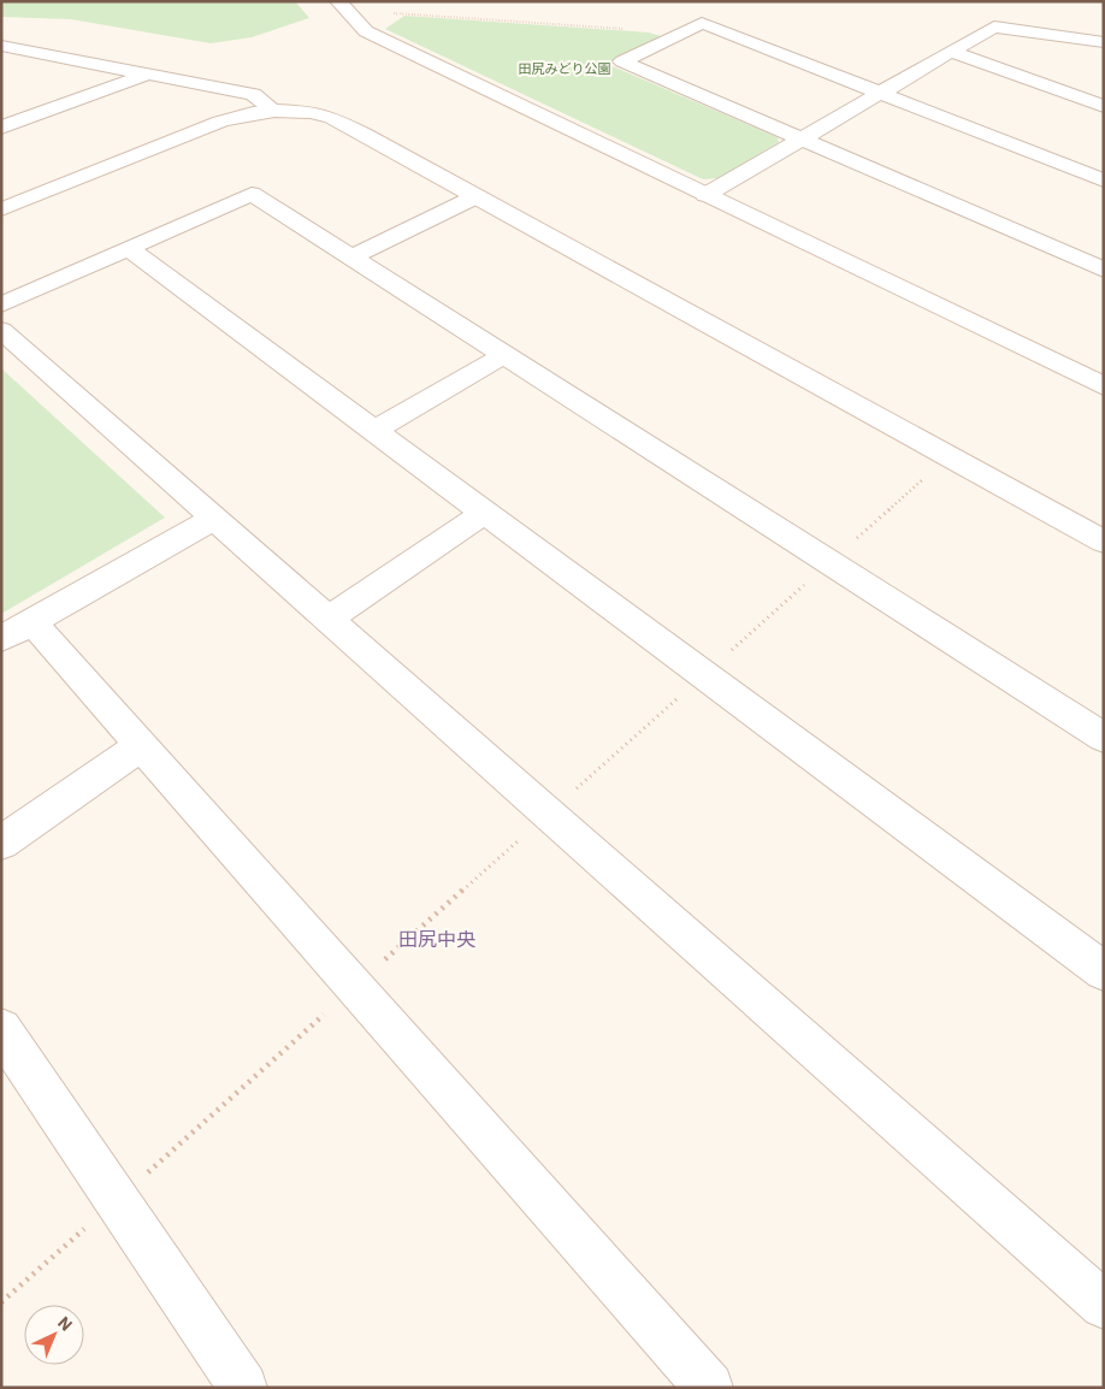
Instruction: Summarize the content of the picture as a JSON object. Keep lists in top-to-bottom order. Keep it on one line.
{"districts":["田尻中央"],"parks":["田尻みどり公園"],"north":"top right"}
